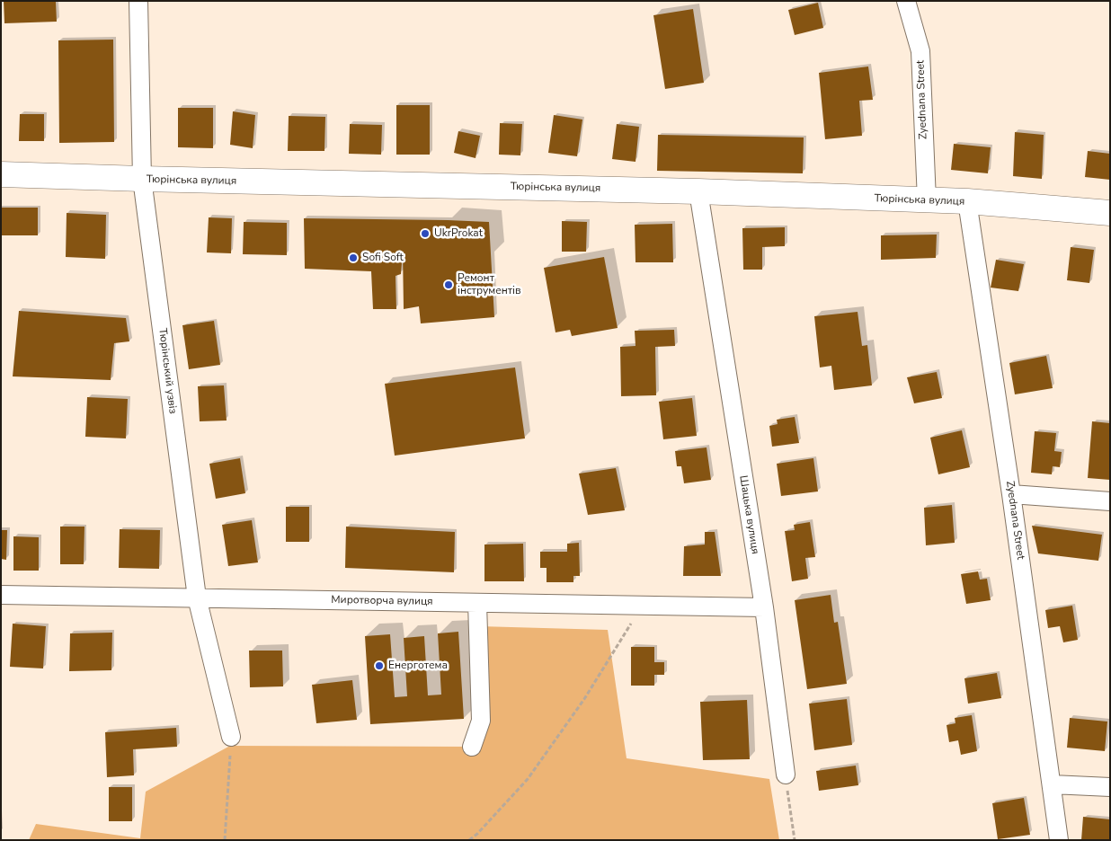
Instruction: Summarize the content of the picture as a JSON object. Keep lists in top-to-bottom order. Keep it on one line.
{"streets":{"main road":["Тюрінська вулиця"],"street":["Zyednana Street","Тюрінський узвіз","Шацька вулиця","Миротворча вулиця"]},"crossings":[["Zyednana Street","Тюрінська вулиця"],["Тюрінська вулиця","Тюрінський узвіз"],["Тюрінська вулиця","Шацька вулиця"],["Тюрінський узвіз","Миротворча вулиця"],["Шацька вулиця","Миротворча вулиця"]],"places":["UkrProkat","Sofi Soft","Ремонт інструментів","Енерготема"]}
